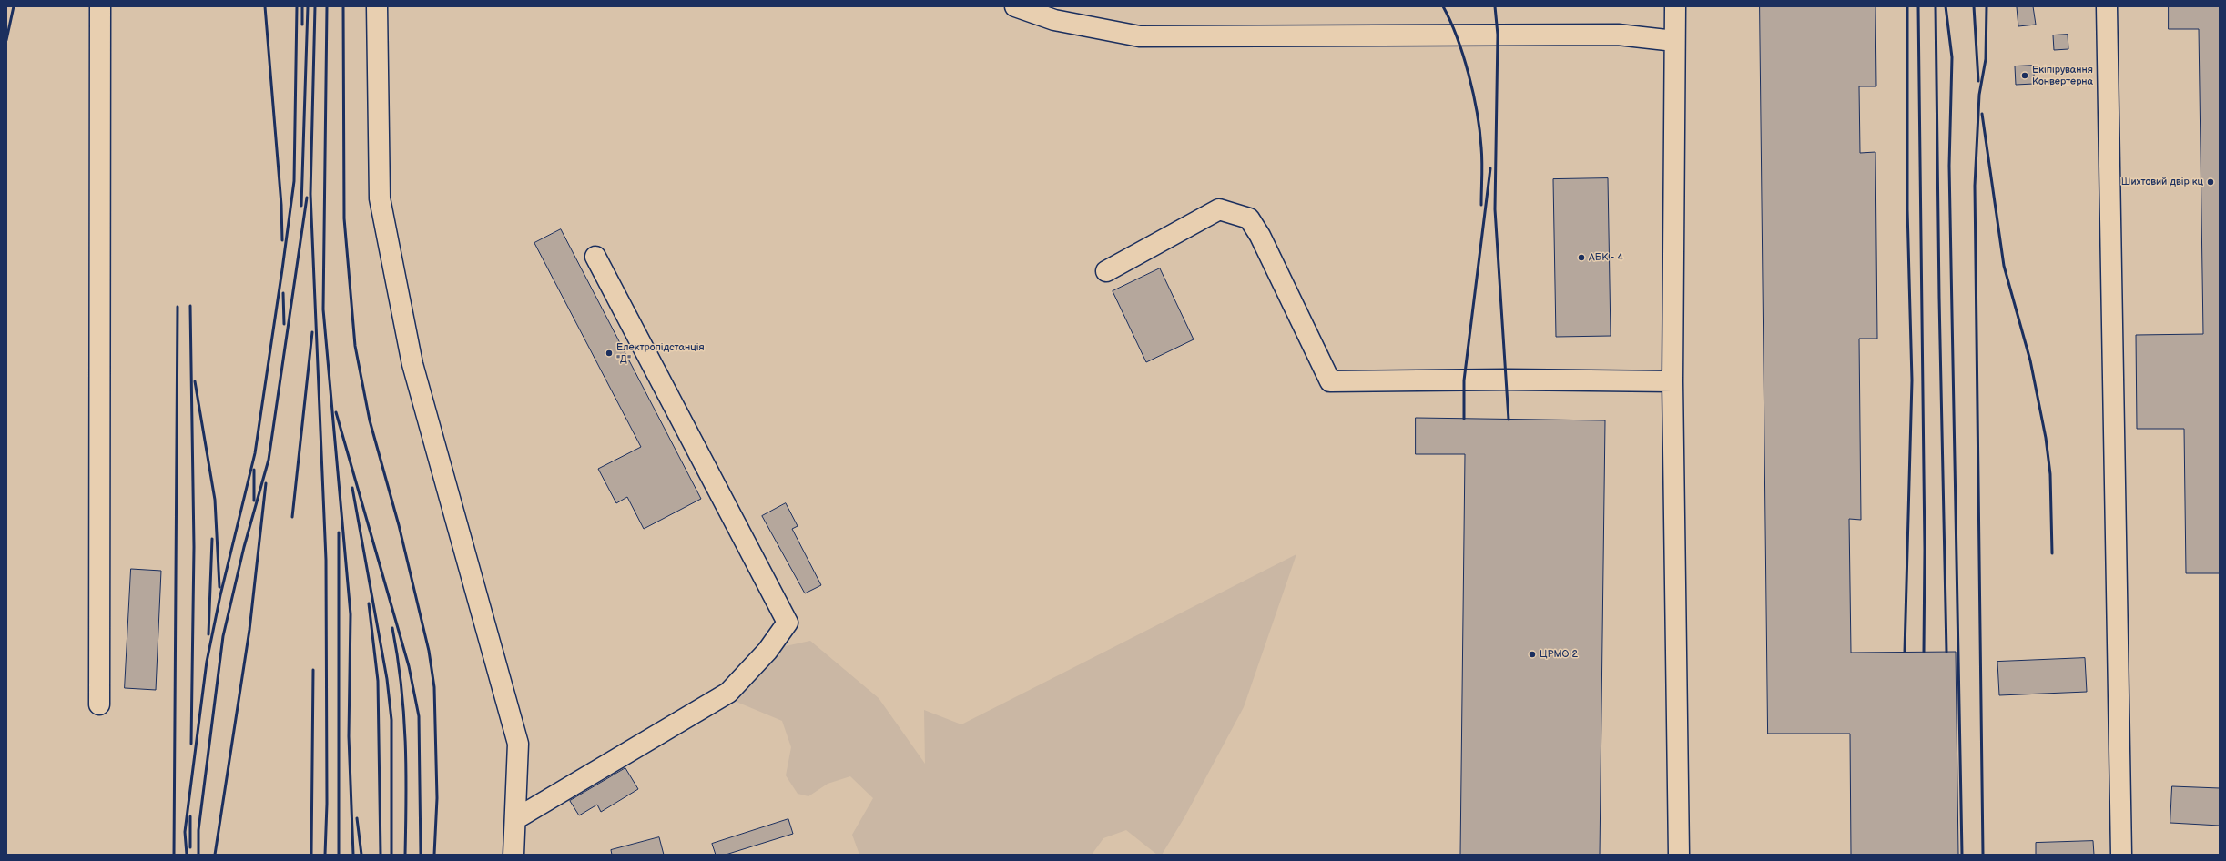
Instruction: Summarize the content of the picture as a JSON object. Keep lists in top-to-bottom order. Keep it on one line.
{"places":["Екіпірування Конвертерна","Шихтовий двір кц","АБК - 4","Електропідстанція \"Д\"","ЦРМО 2"]}
